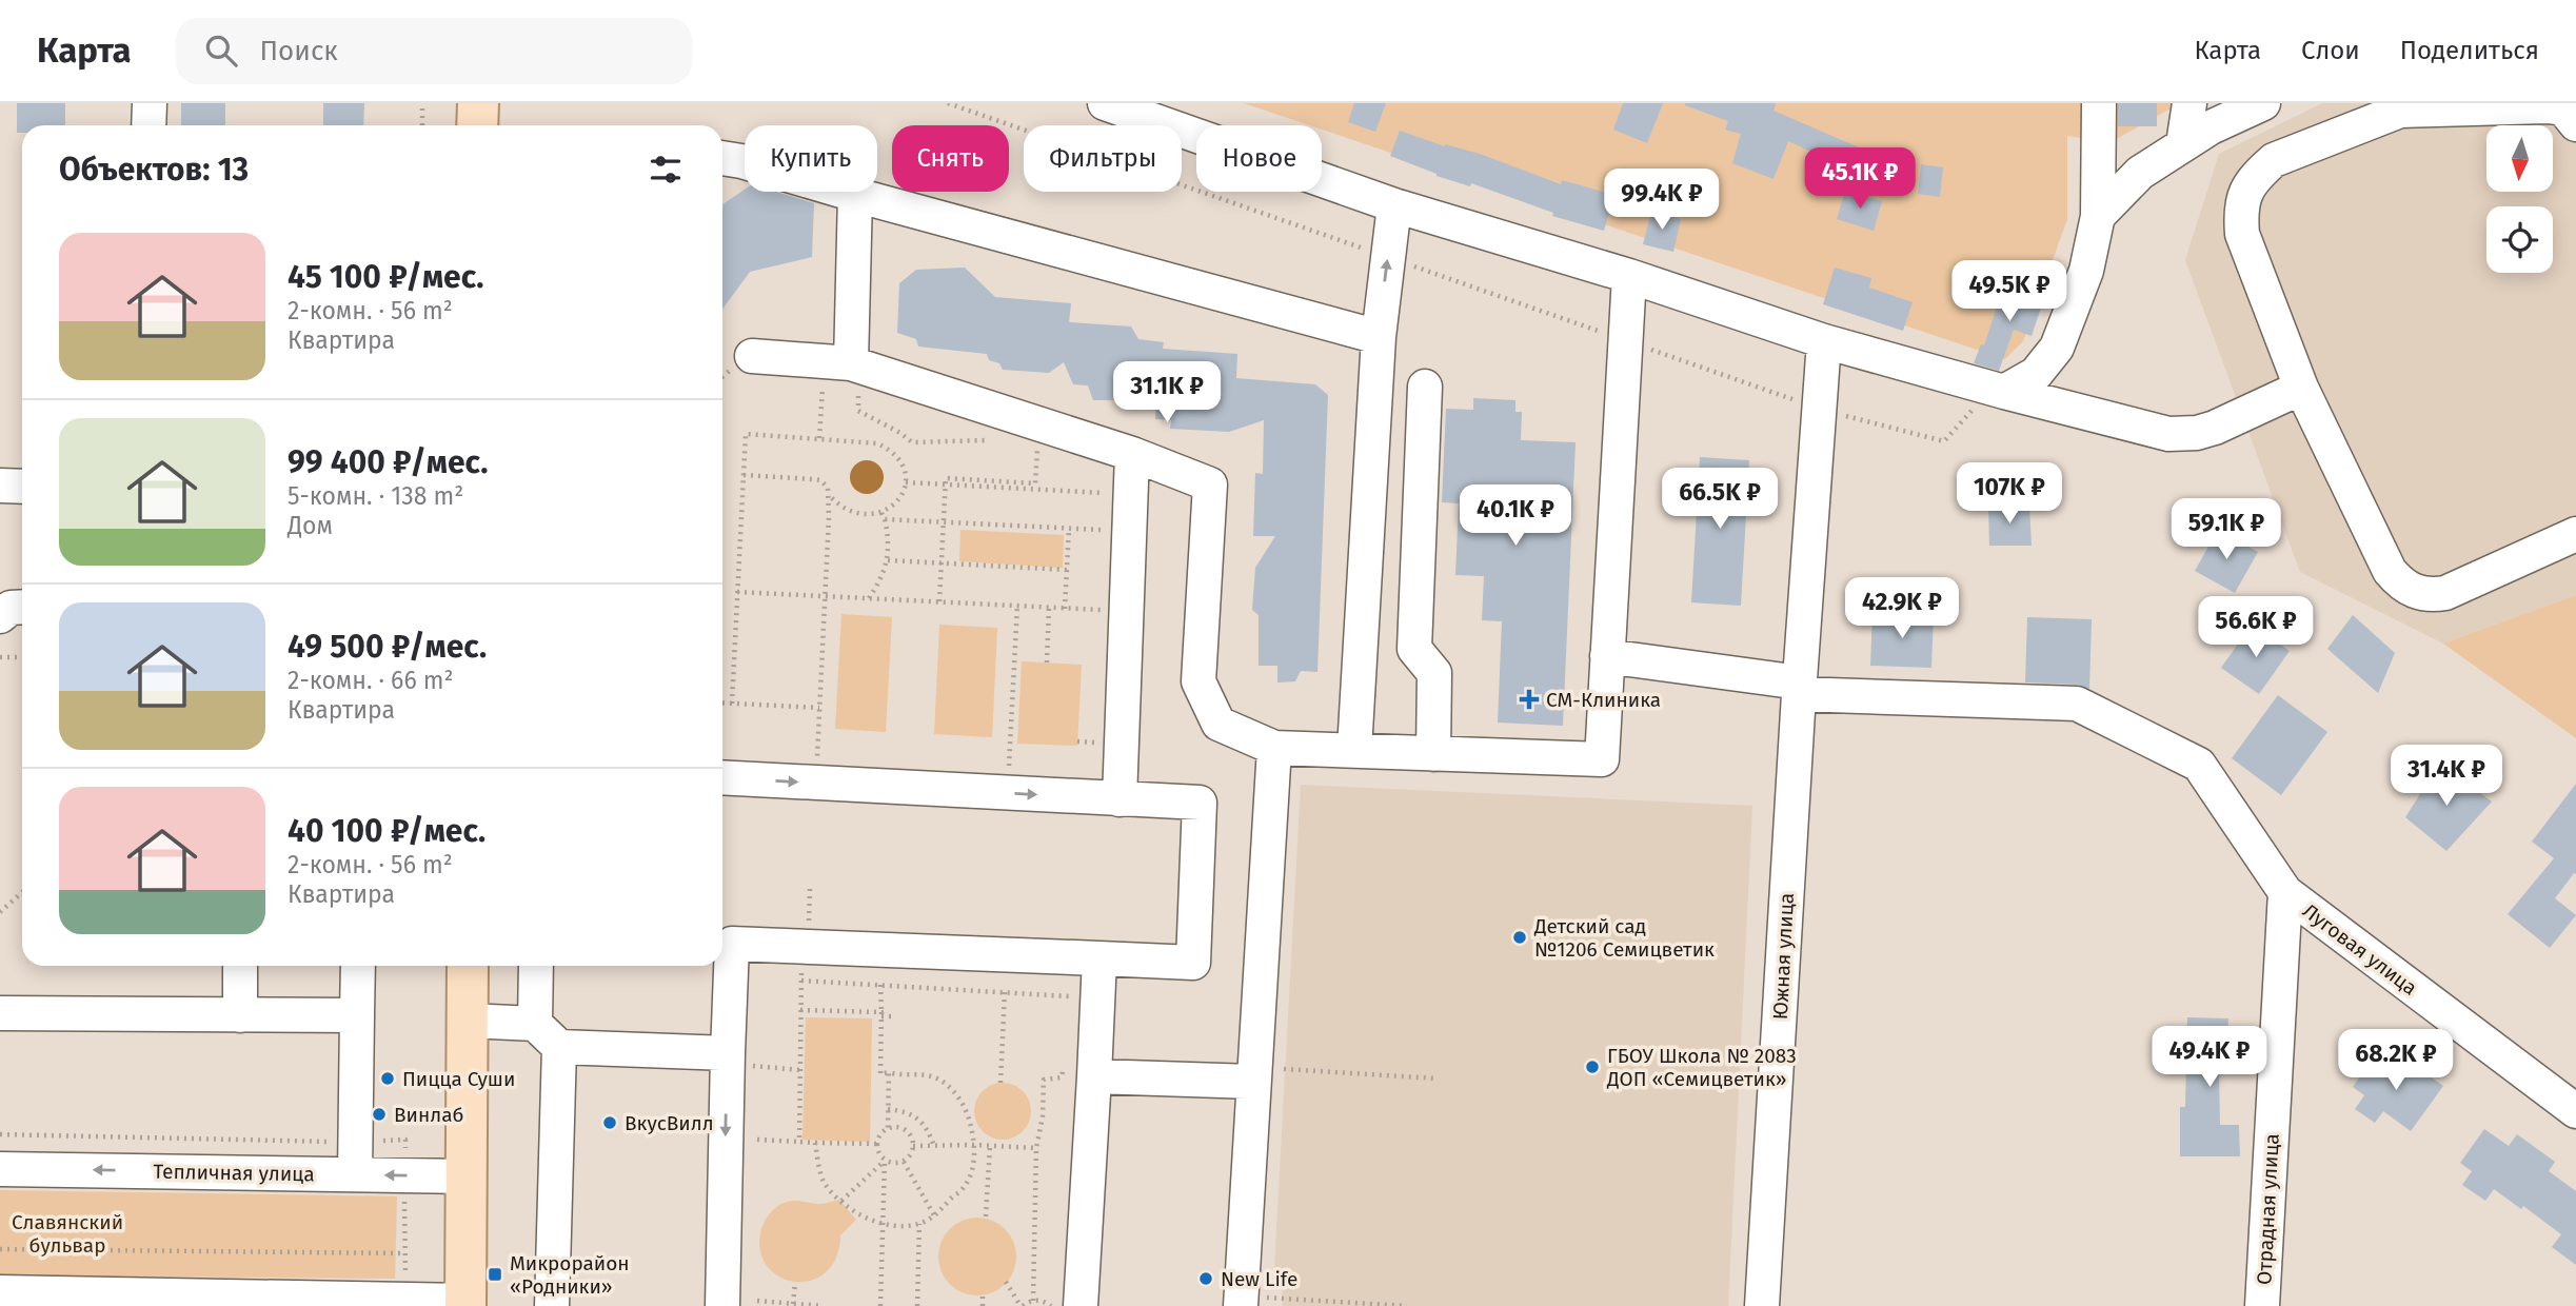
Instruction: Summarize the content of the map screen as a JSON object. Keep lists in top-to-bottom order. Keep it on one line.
{"streets":{"street":["Луговая улица","Южная улица","Тепличная улица","Отрадная улица"]},"crossings":[["Луговая улица","Южная улица"],["Луговая улица","Отрадная улица"]],"parks":["Славянский бульвар"],"places":{"health":["СМ-Клиника"],"other":["Детский сад №1206 Семицветик","ГБОУ Школа № 2083 ДОП «Семицветик»","Пицца Суши","Винлаб","ВкусВилл","New Life"],"transit":["Микрорайон «Родники»"]},"north":"bottom","page":{"header":"Карта","search":"Поиск","nav":["Карта","Слои","Поделиться"],"chip":["Купить","Снять","Фильтры","Новое"],"heading":"Объектов: 13","price":["45.1K ₽","99.4K ₽","49.5K ₽","31.1K ₽","107K ₽","66.5K ₽","40.1K ₽","59.1K ₽","42.9K ₽","56.6K ₽","31.4K ₽","49.4K ₽","68.2K ₽"],"list":[{"name":"45 100 ₽/мес.","note":"2-комн. · 56 m² · Квартира"},{"name":"99 400 ₽/мес.","note":"5-комн. · 138 m² · Дом"},{"name":"49 500 ₽/мес.","note":"2-комн. · 66 m² · Квартира"},{"name":"40 100 ₽/мес.","note":"2-комн. · 56 m² · Квартира"}]}}
